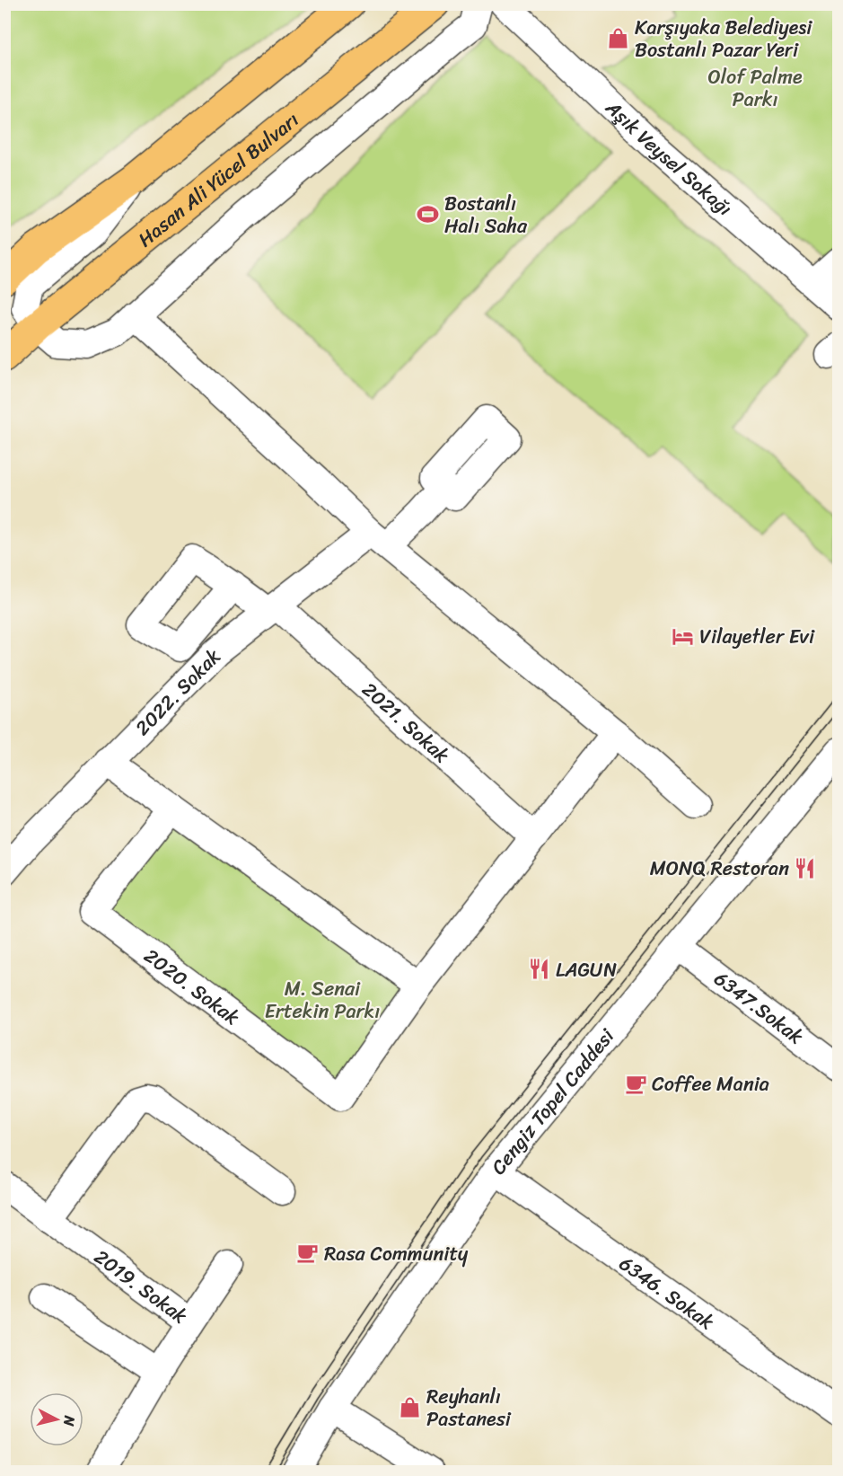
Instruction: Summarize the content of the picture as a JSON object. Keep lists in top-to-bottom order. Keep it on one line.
{"streets":{"main road":["Hasan Ali Yücel Bulvarı"],"street":["Aşık Veysel Sokağı","2022. Sokak","2021. Sokak","2020. Sokak","6347.Sokak","Cengiz Topel Caddesi","2019. Sokak","6346. Sokak"]},"crossings":[["2022. Sokak","2021. Sokak"],["2021. Sokak","2020. Sokak"],["6347.Sokak","Cengiz Topel Caddesi"],["Cengiz Topel Caddesi","6346. Sokak"]],"parks":["Olof Palme Parkı","M. Senai Ertekin Parkı"],"places":{"shop":["Karşıyaka Belediyesi Bostanlı Pazar Yeri","Reyhanlı Pastanesi"],"sports":["Bostanlı Halı Saha"],"hotel":["Vilayetler Evi"],"restaurant":["MONQ Restoran","LAGUN"],"cafe":["Coffee Mania","Rasa Community"]},"north":"right"}
